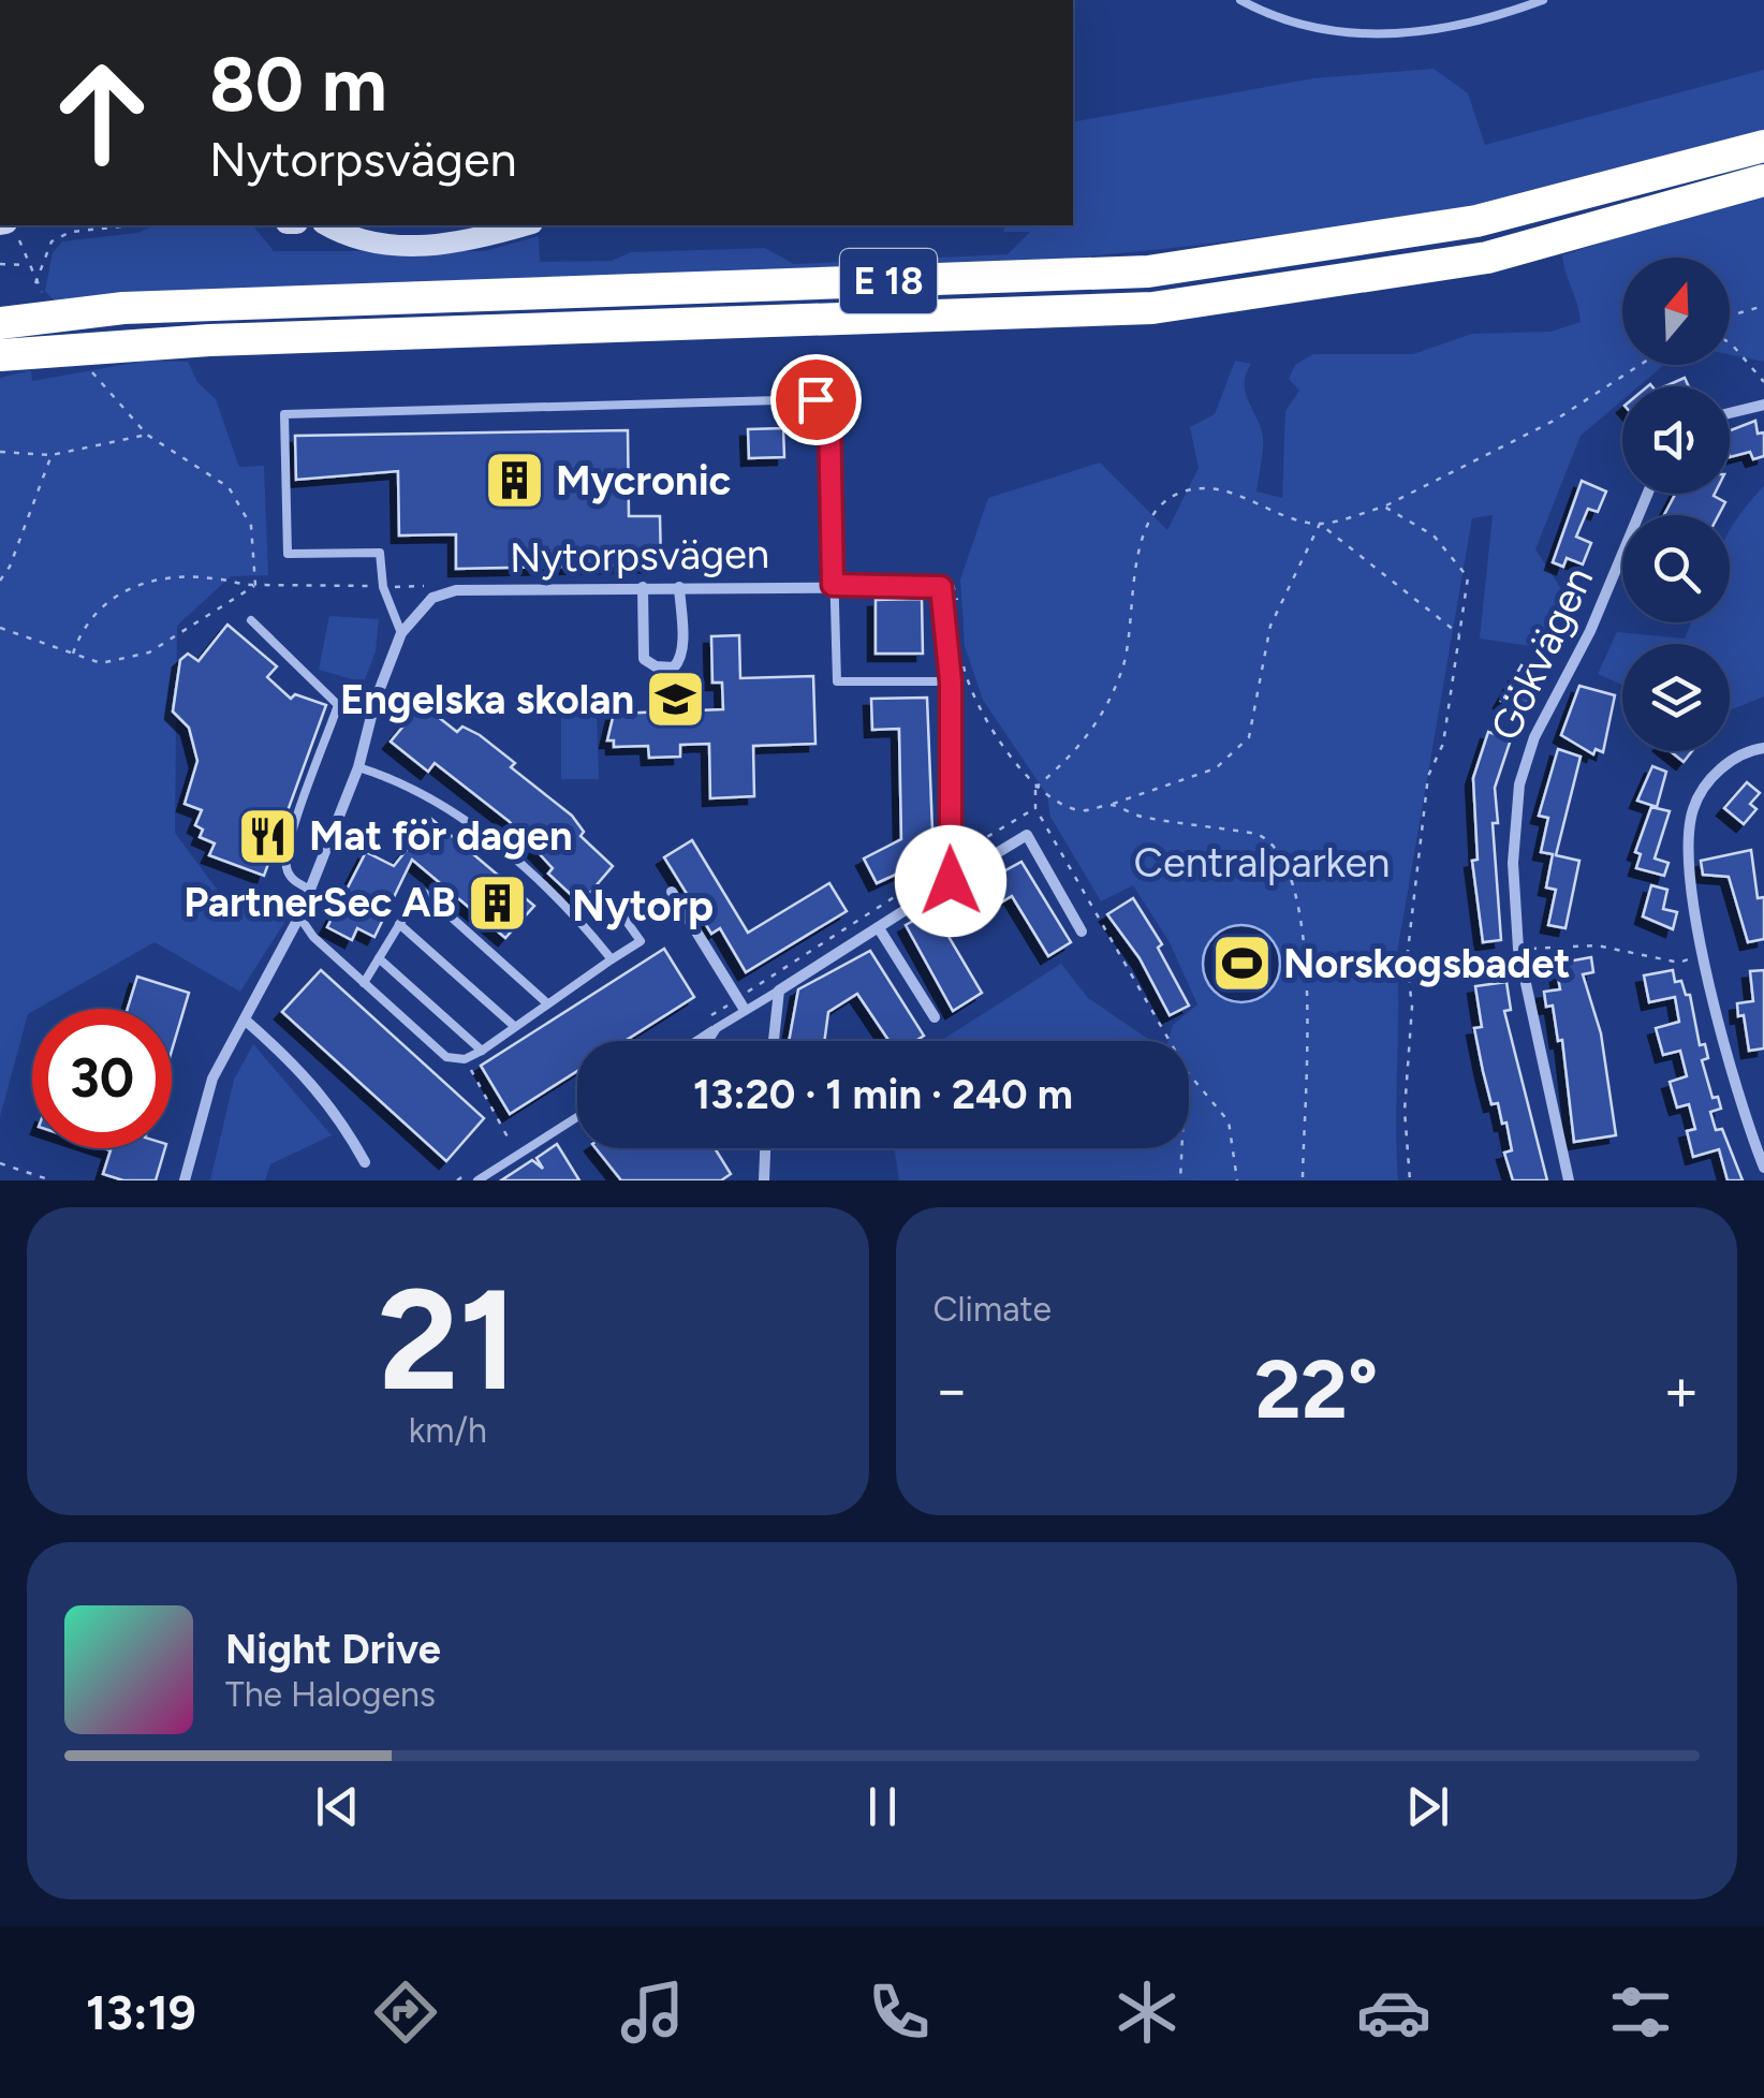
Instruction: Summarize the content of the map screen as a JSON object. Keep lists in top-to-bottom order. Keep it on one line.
{"streets":{"highway":["E 18"],"street":["Nytorpsvägen","Gökvägen"]},"districts":["Nytorp"],"parks":["Centralparken"],"places":{"building":["Mycronic","PartnerSec AB"],"school or university":["Engelska skolan"],"restaurant":["Mat för dagen"],"sports":["Norskogsbadet"]},"north":"top","page":{"turn":["80 m","Nytorpsvägen"],"limit":"30","trip":"13:20 · 1 min · 240 m","tile":[["21","km/h"],"Climate"],"heat":["−","22°","+"],"song":["Night Drive","The Halogens"],"tabs":"13:19"}}
